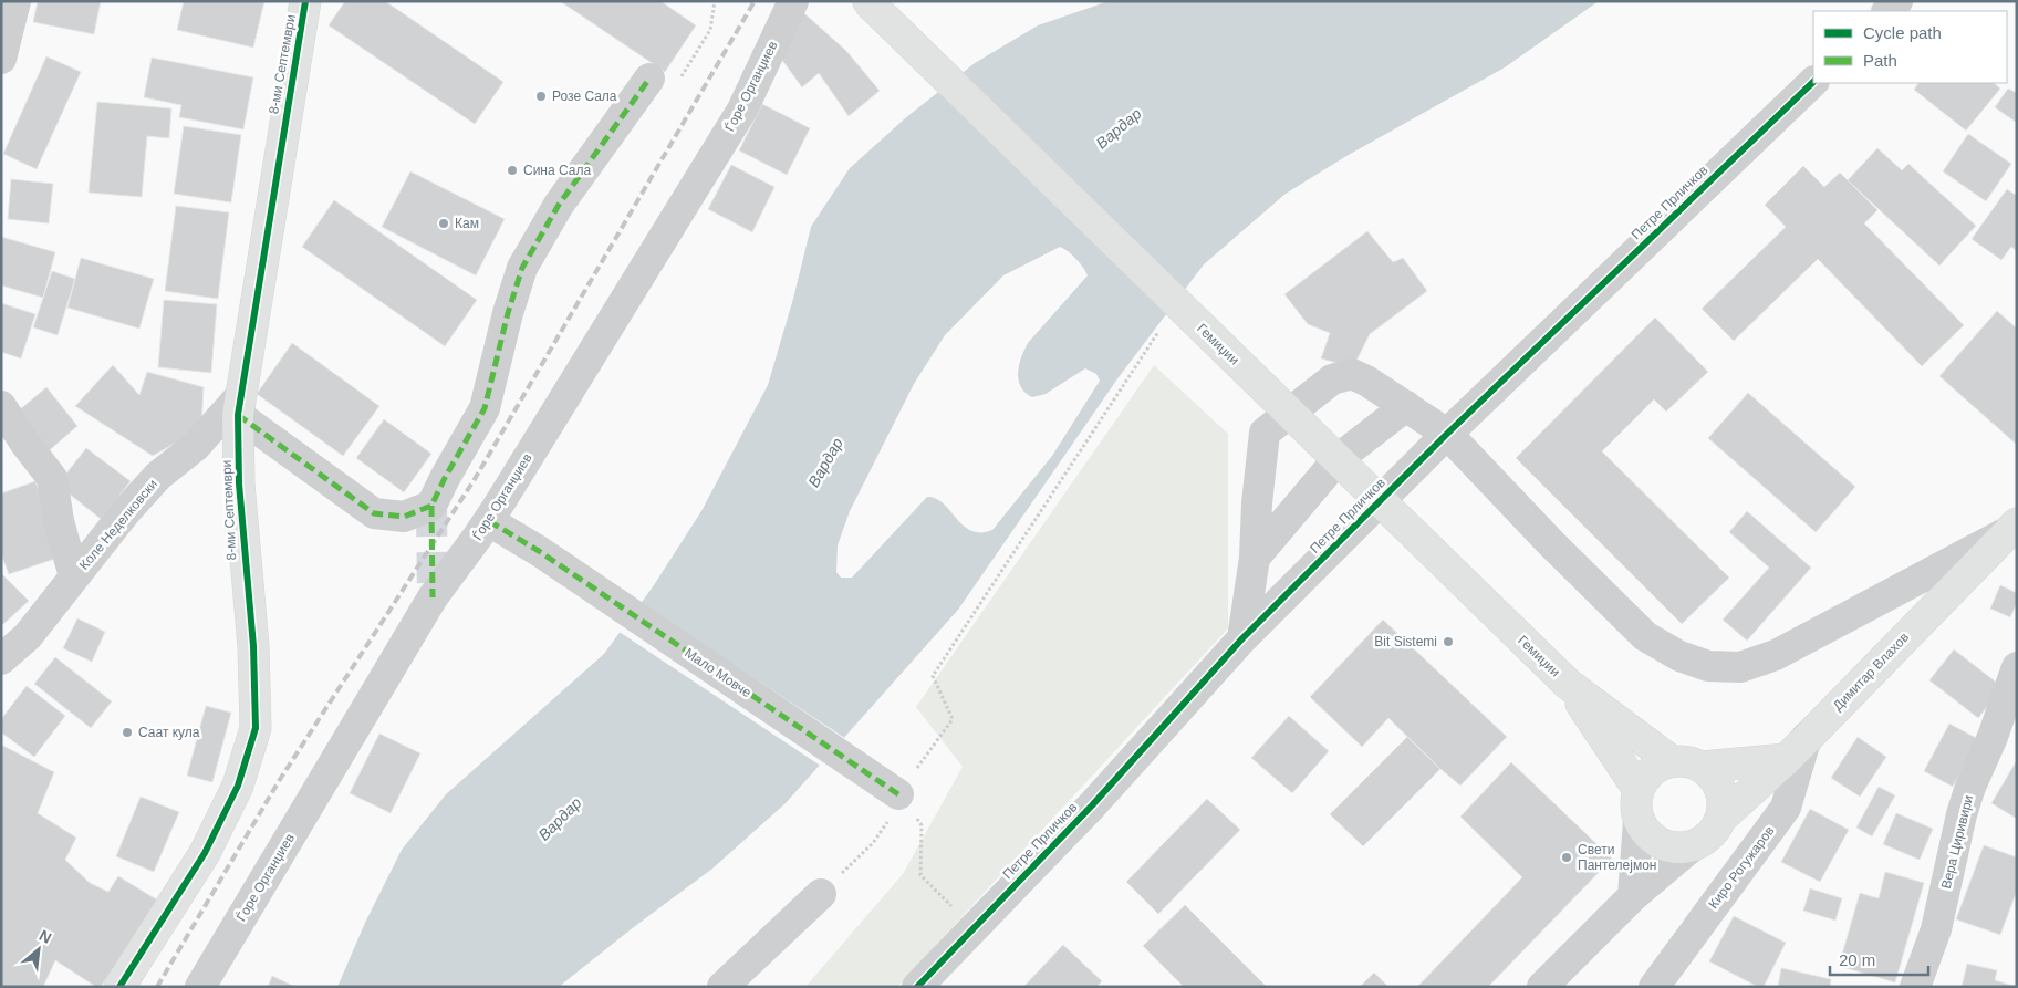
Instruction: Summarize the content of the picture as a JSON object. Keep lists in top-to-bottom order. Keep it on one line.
{"streets":{"main road":["8-ми Септември","Гемиџии","Димитар Влахов"],"street":["Ѓоре Органџиев","Петре Прличков","Коле Неделковски","Мало Мовче","Вера Циривири","Киро Рогужаров"]},"crossings":[["8-ми Септември","Коле Неделковски"],["Ѓоре Органџиев","Мало Мовче"],["Димитар Влахов","Киро Рогужаров"]],"water":["Вардар"],"places":["Розе Сала","Сина Сала","Кам","Bit Sistemi","Саат кула","Свети Пантелејмон"],"legend":["Cycle path","Path"],"scale_bar":"20 m","north":"top right"}
